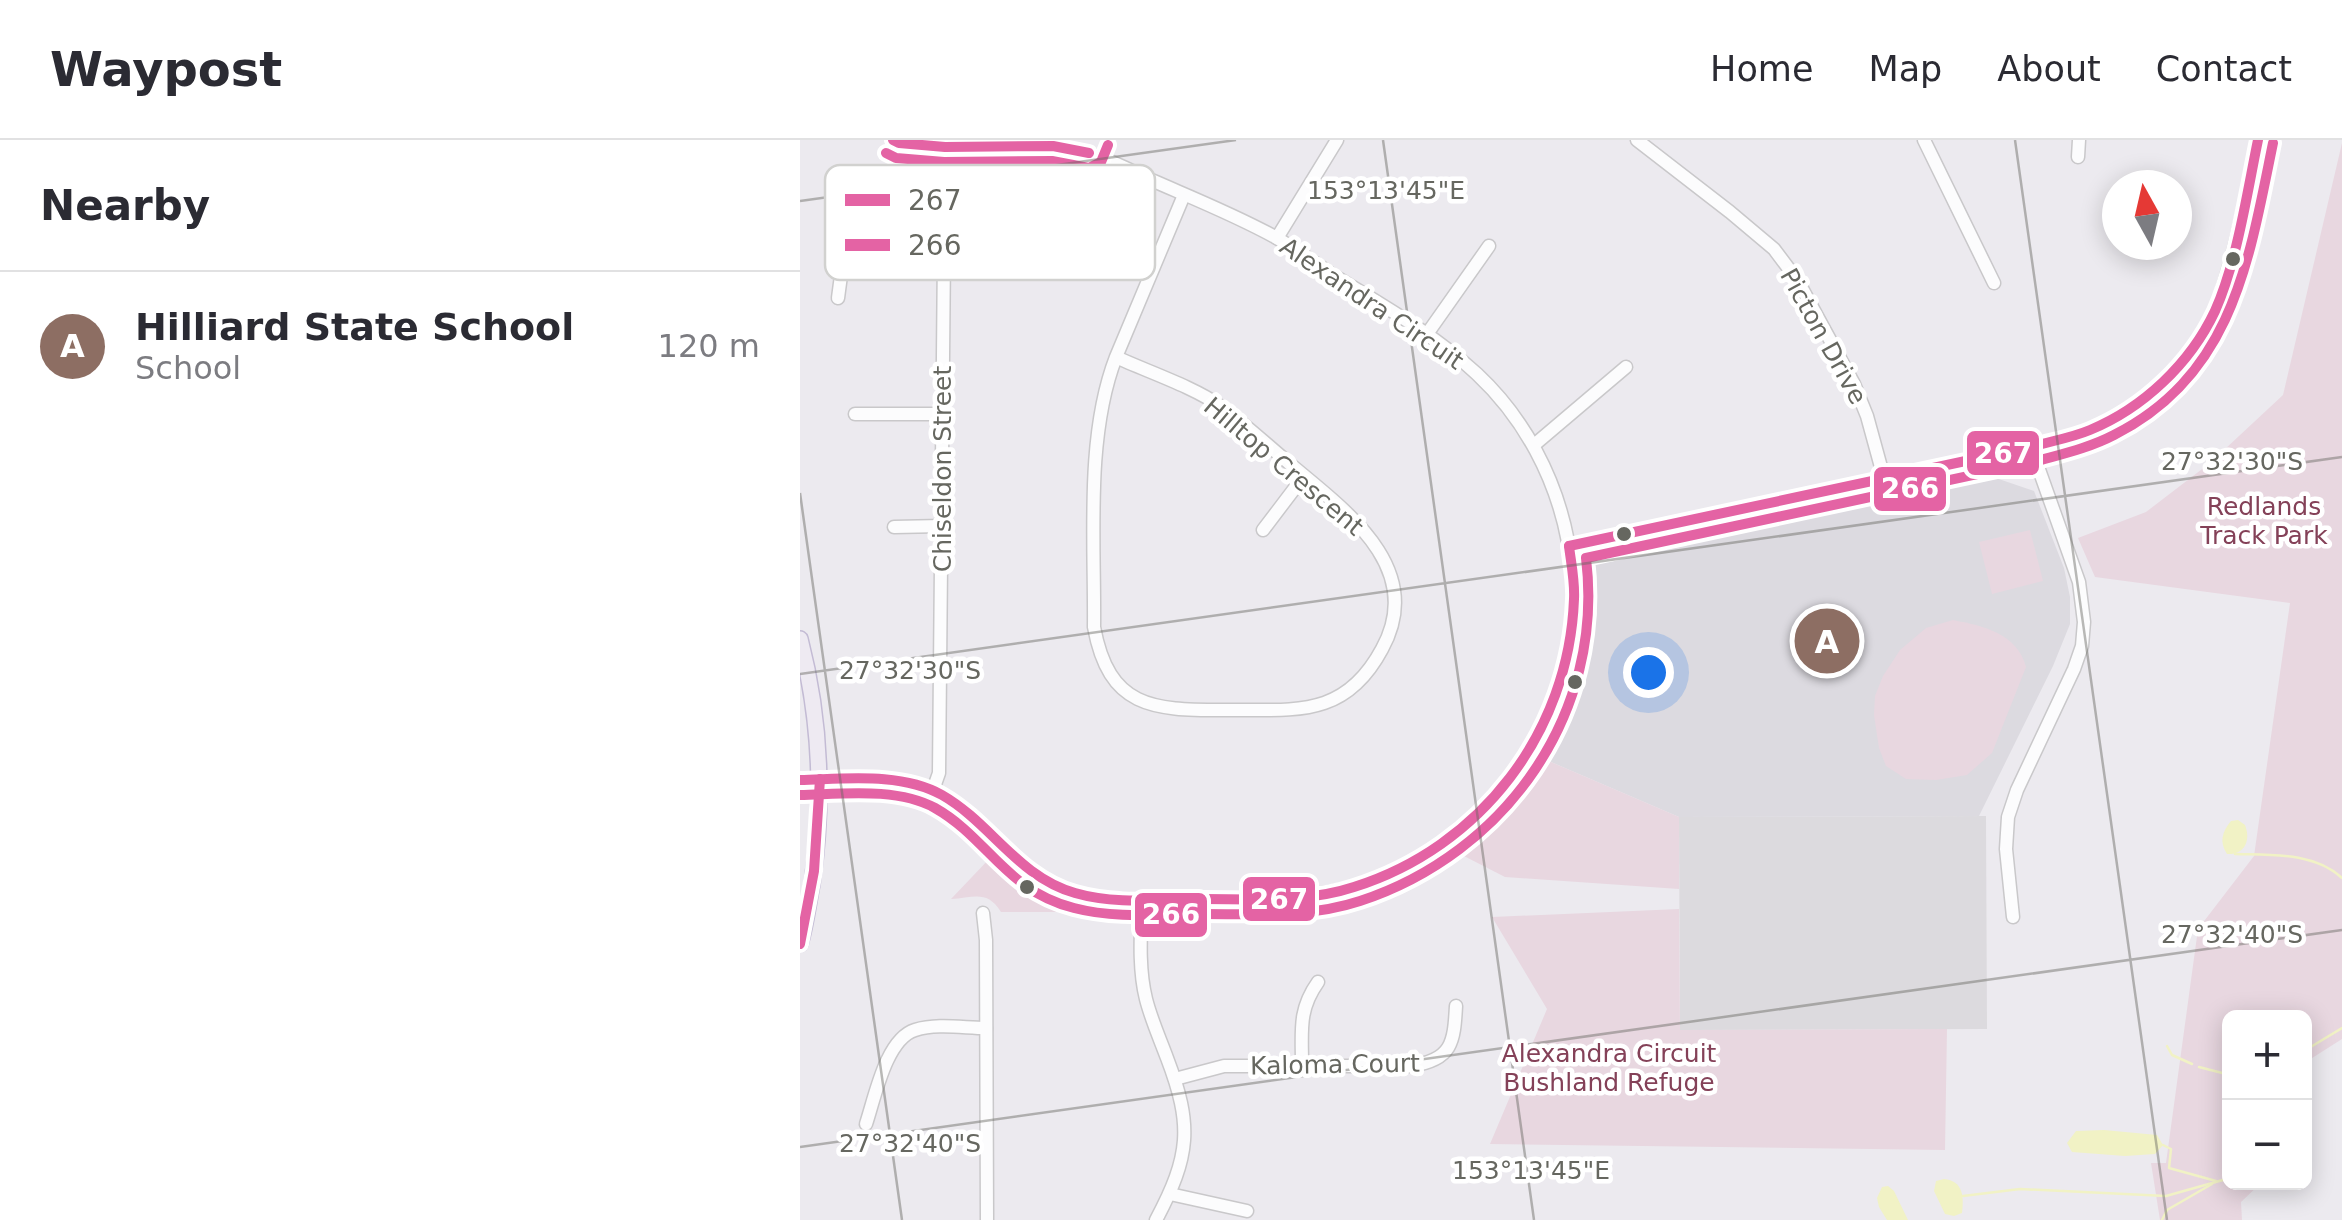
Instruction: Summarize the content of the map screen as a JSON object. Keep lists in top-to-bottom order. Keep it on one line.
{"streets":{"street":["Alexandra Circuit","Picton Drive","Hilltop Crescent","Chiseldon Street","Kaloma Court"]},"crossings":[["Alexandra Circuit","Hilltop Crescent"],["Alexandra Circuit","Chiseldon Street"]],"parks":["Redlands Track Park","Alexandra Circuit Bushland Refuge"],"lines":["transit line 267","transit line 266"],"legend":["267","266"],"north":"top","page":{"header":"Waypost","nav":["Home","Map","About","Contact"],"heading":"Nearby","list":[{"mark":"A","name":"Hilliard State School","note":"School","value":"120 m"}],"pins":"A","map_buttons":["+","−"]},"coordinates":["153°13'45\"E","27°32'30\"S","27°32'40\"S"]}
